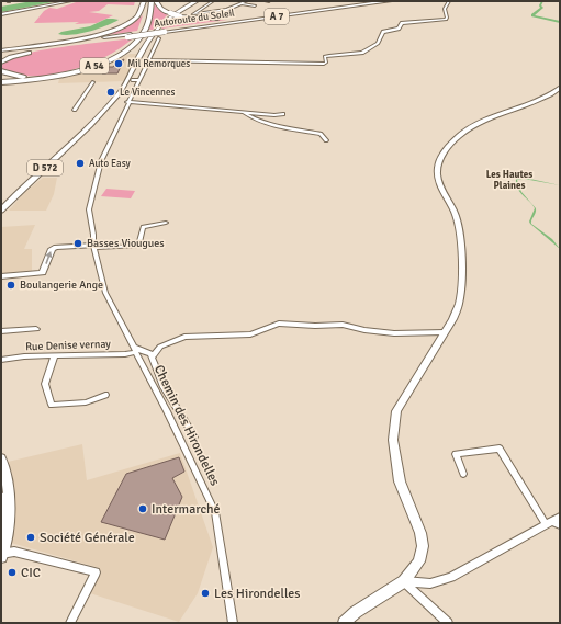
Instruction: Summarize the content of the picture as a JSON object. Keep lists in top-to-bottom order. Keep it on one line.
{"streets":{"highway":["A 7","Autoroute du Soleil","A 54"],"main road":["D 572"],"street":["Rue Denise vernay","Chemin des Hirondelles"]},"crossings":[["Autoroute du Soleil","A 54"],["Rue Denise vernay","Chemin des Hirondelles"]],"districts":["Les Hautes Plaines"],"places":["Mil Remorques","Le Vincennes","Auto Easy","Basses Viougues","Boulangerie Ange","Intermarché","Société Générale","CIC","Les Hirondelles"]}
